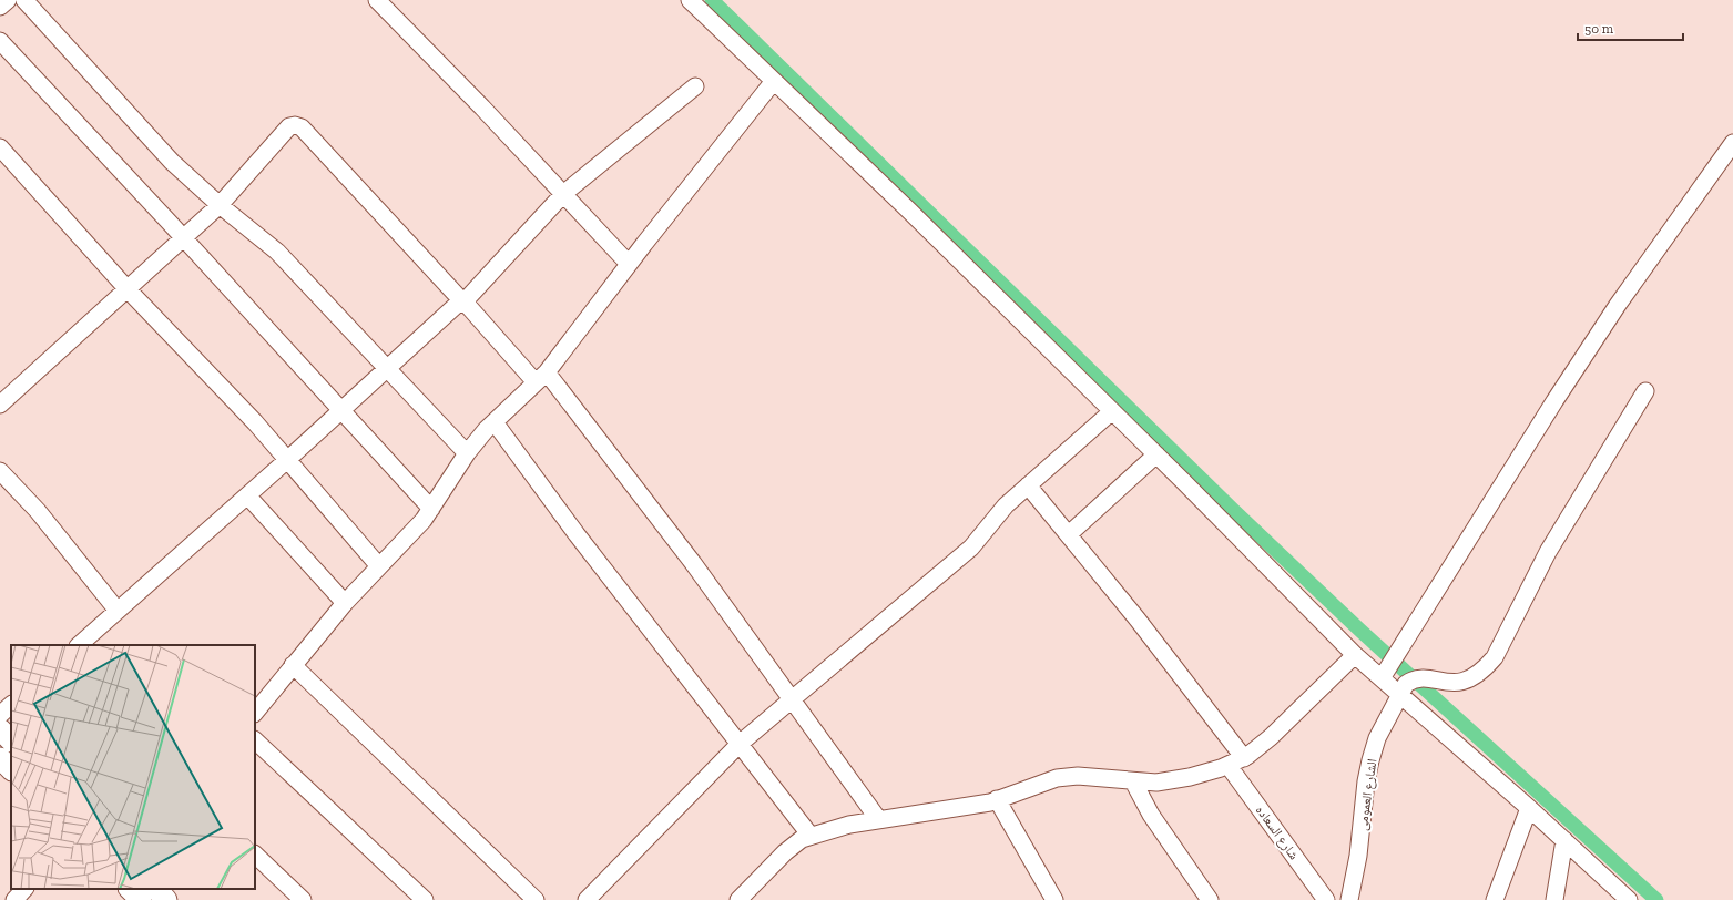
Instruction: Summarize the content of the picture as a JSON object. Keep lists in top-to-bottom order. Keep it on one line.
{"streets":{"street":["الشارع العمومى","شارع السعاده"]},"scale_bar":"50 m"}
